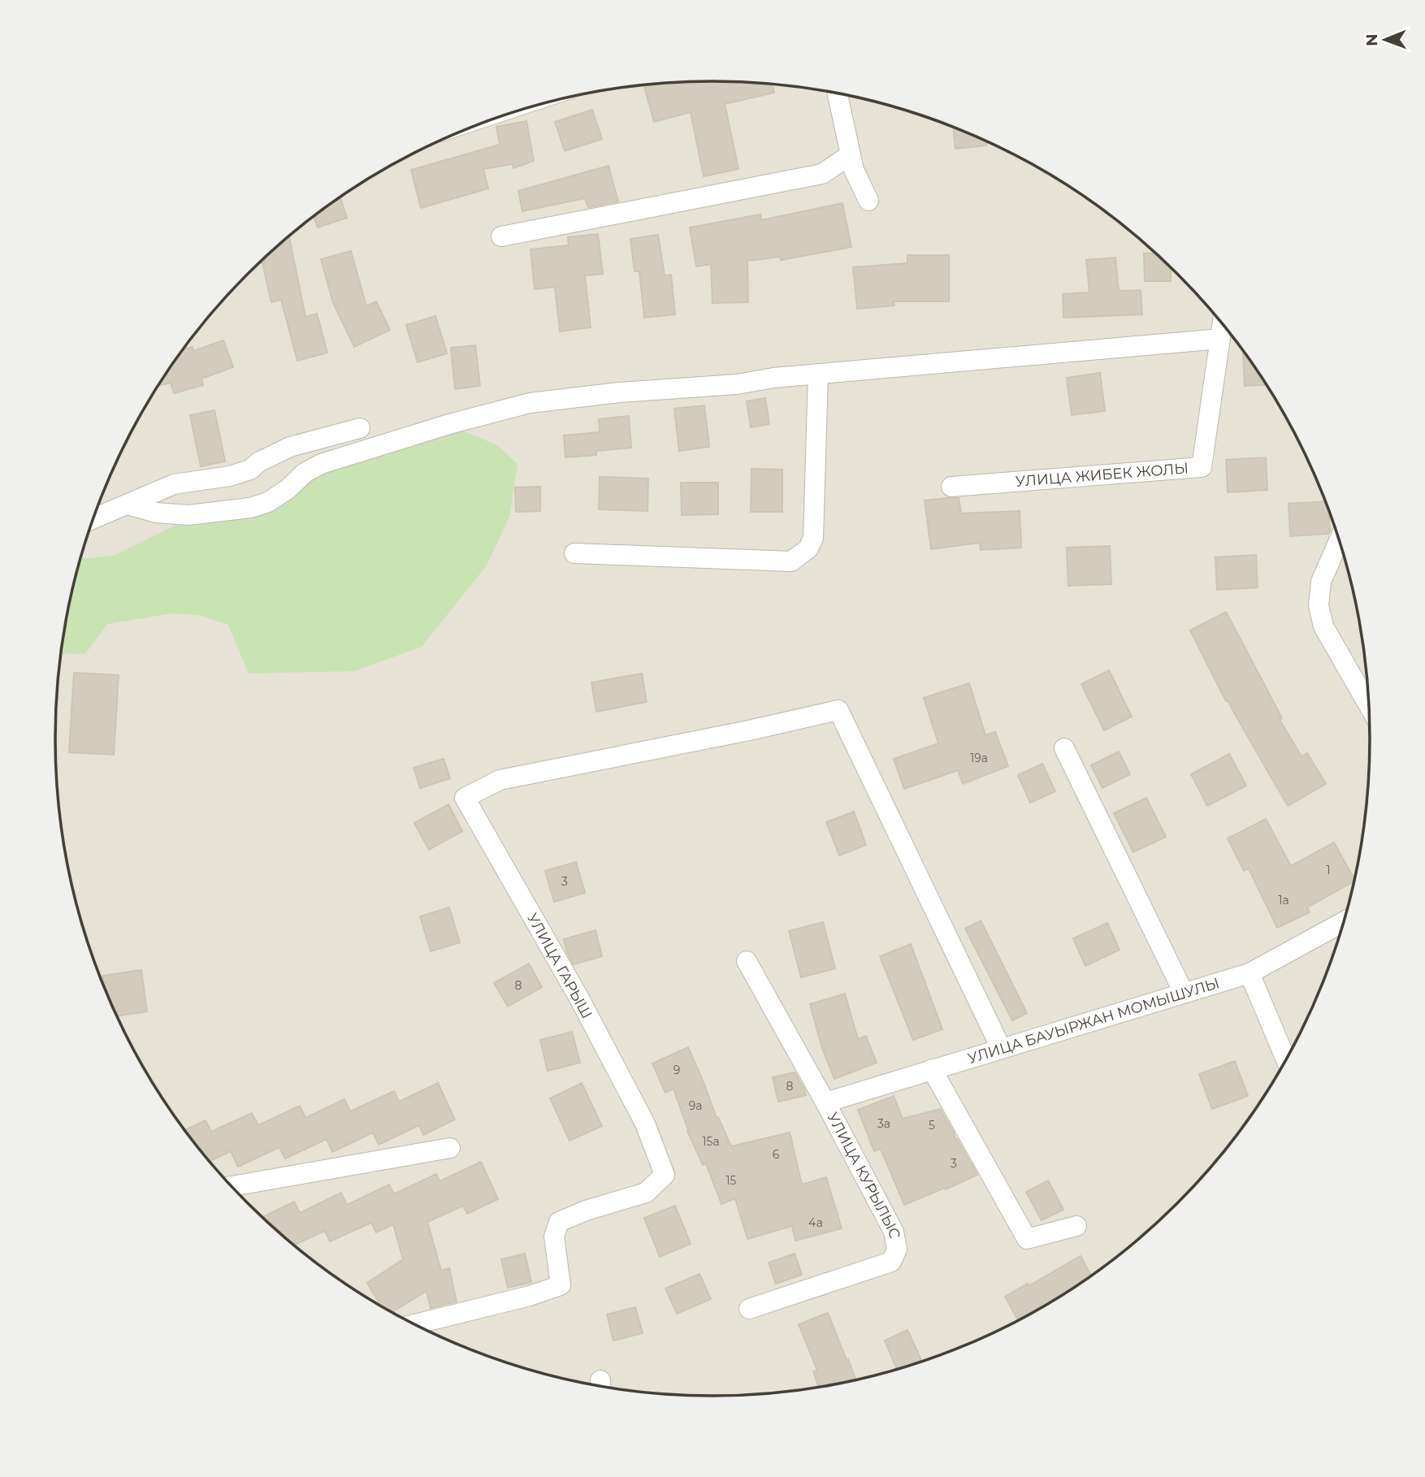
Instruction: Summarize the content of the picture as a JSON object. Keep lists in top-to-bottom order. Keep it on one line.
{"streets":{"street":["УЛИЦА ЖИБЕК ЖОЛЫ","УЛИЦА ГАРЫШ","УЛИЦА БАУЫРЖАН МОМЫШУЛЫ","УЛИЦА КУРЫЛЫС"]},"crossings":[["УЛИЦА ГАРЫШ","УЛИЦА БАУЫРЖАН МОМЫШУЛЫ"],["УЛИЦА БАУЫРЖАН МОМЫШУЛЫ","УЛИЦА КУРЫЛЫС"]],"house_numbers":["19а","1","3","1а","8","9","8","9а","3а","5","15а","6","3","15","4а"],"north":"left"}
